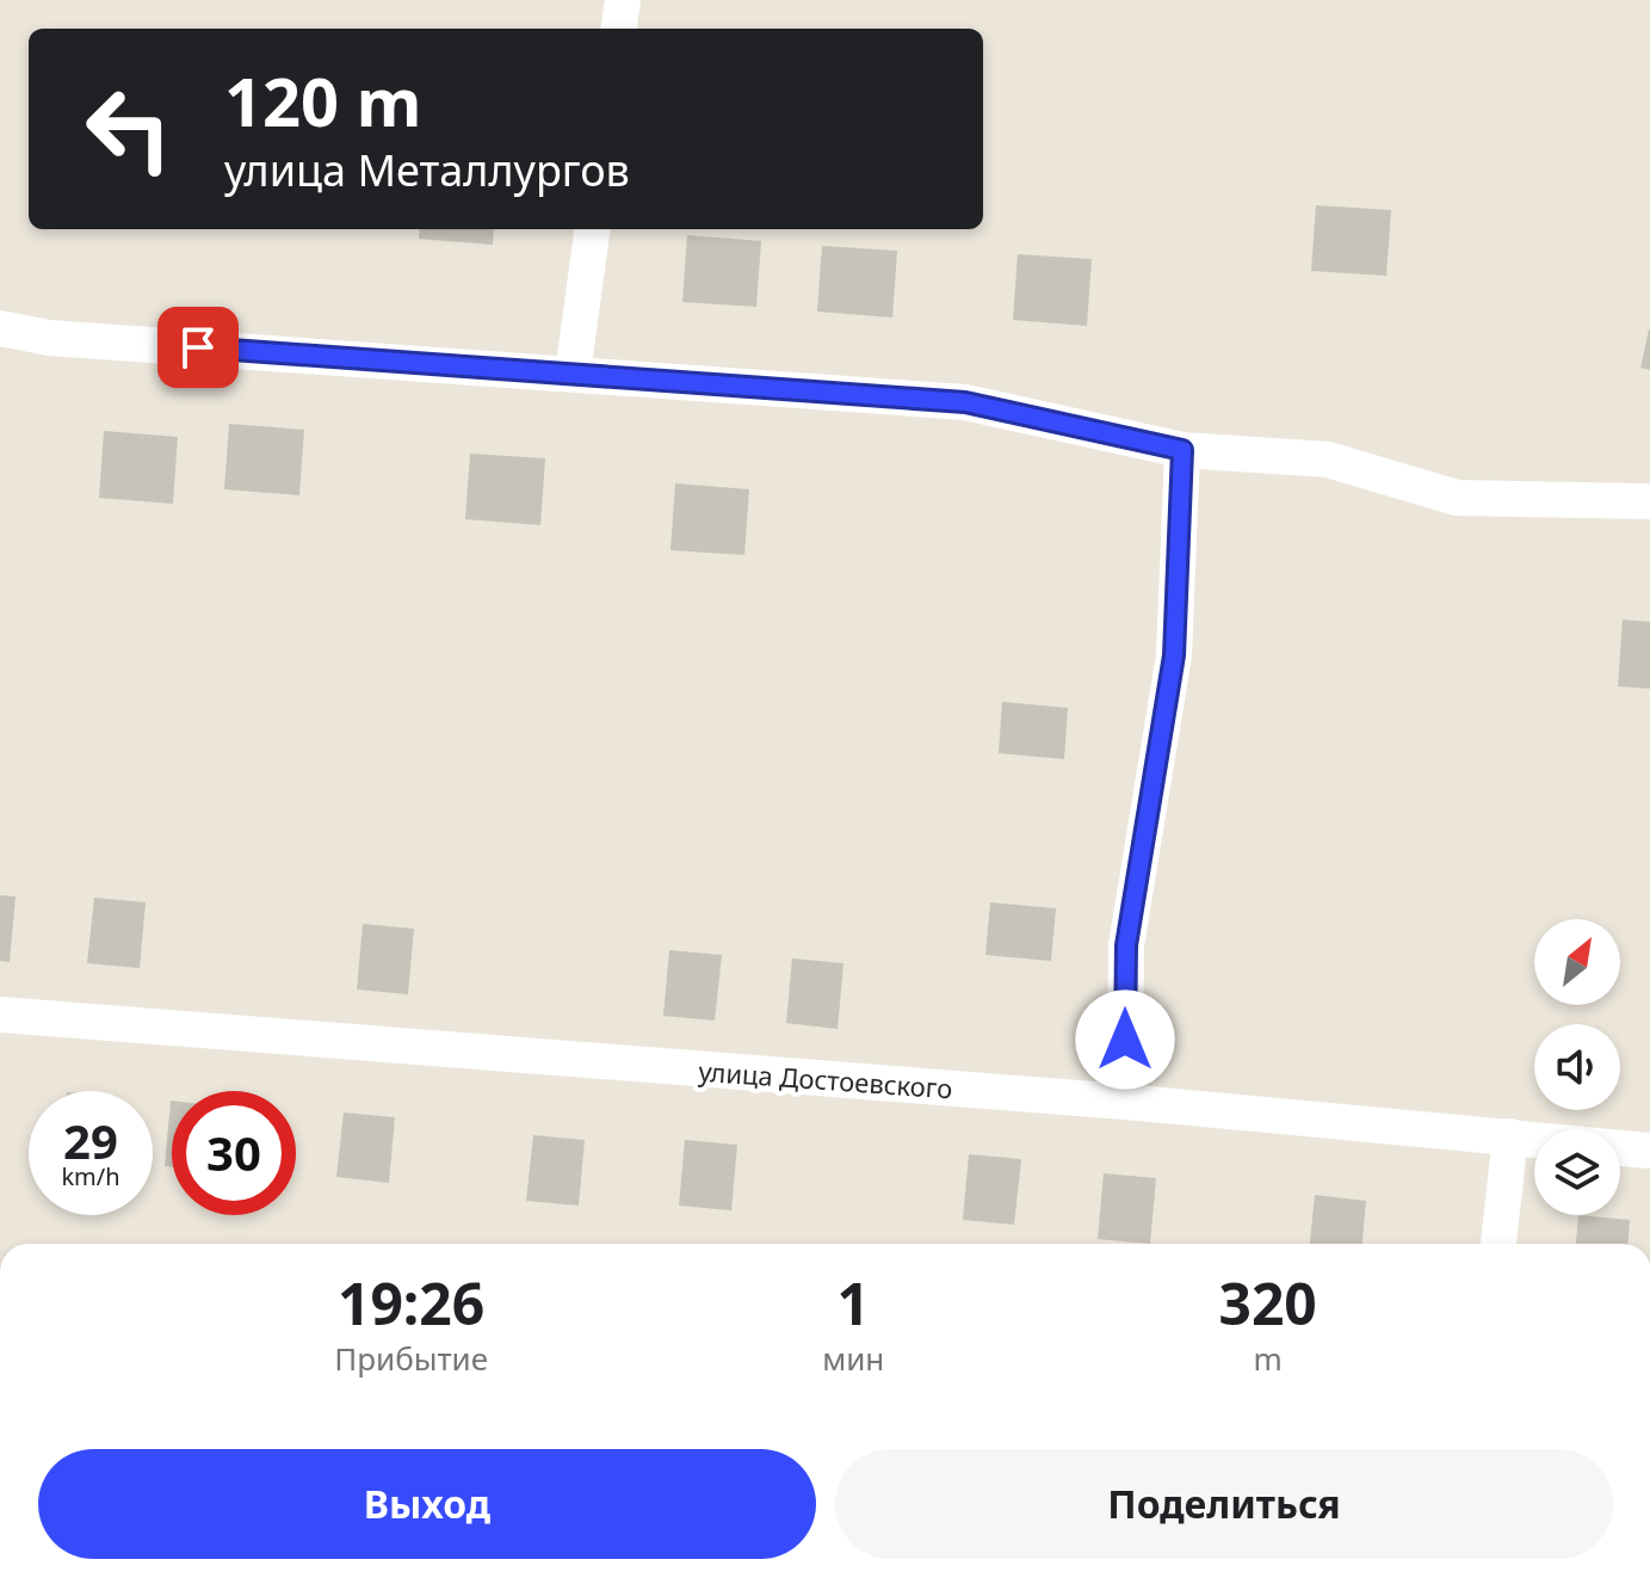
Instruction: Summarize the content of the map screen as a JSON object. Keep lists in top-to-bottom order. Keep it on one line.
{"streets":{"street":["улица Достоевского"]},"north":"top right","page":{"turn":["120 m","улица Металлургов"],"speed":"29 km/h","limit":"30","eta":["19:26","Прибытие","1","мин","320","m"],"buttons":["Выход","Поделиться"]}}
